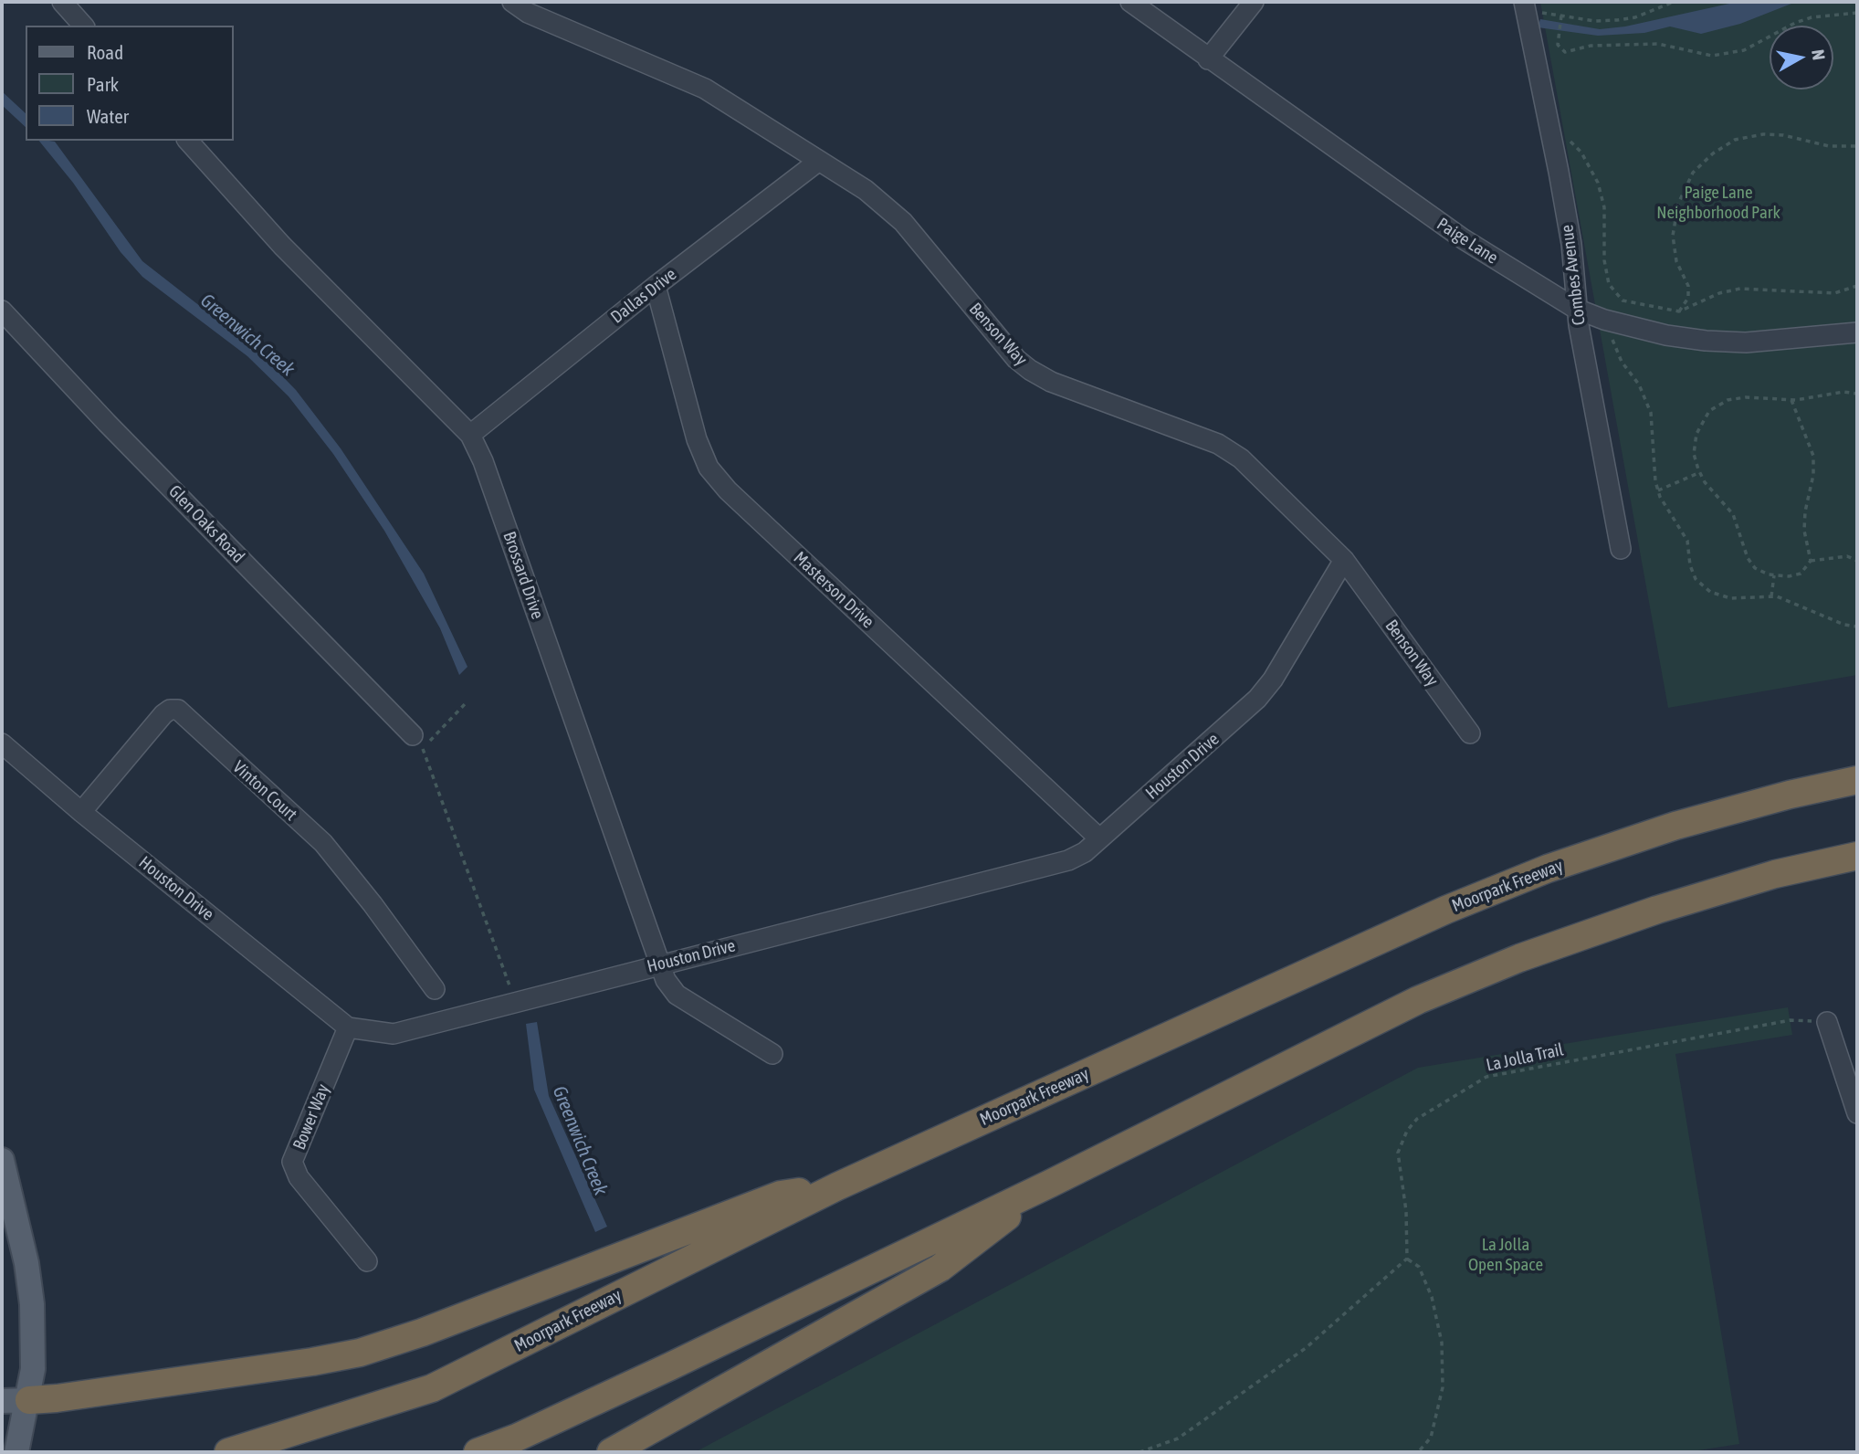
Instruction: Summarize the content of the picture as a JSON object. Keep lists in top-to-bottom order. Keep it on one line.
{"streets":{"highway":["Moorpark Freeway"],"street":["Paige Lane","Combes Avenue","Dallas Drive","Benson Way","Glen Oaks Road","Brossard Drive","Masterson Drive","Houston Drive","Vinton Court","Bower Way"],"path":["La Jolla Trail"]},"crossings":[["Paige Lane","Combes Avenue"],["Dallas Drive","Benson Way"],["Dallas Drive","Brossard Drive"],["Dallas Drive","Masterson Drive"],["Benson Way","Houston Drive"],["Brossard Drive","Houston Drive"],["Masterson Drive","Houston Drive"],["Houston Drive","Vinton Court"],["Houston Drive","Bower Way"]],"water":["Greenwich Creek"],"parks":["Paige Lane Neighborhood Park","La Jolla Open Space"],"legend":["Road","Park","Water"],"north":"right"}
